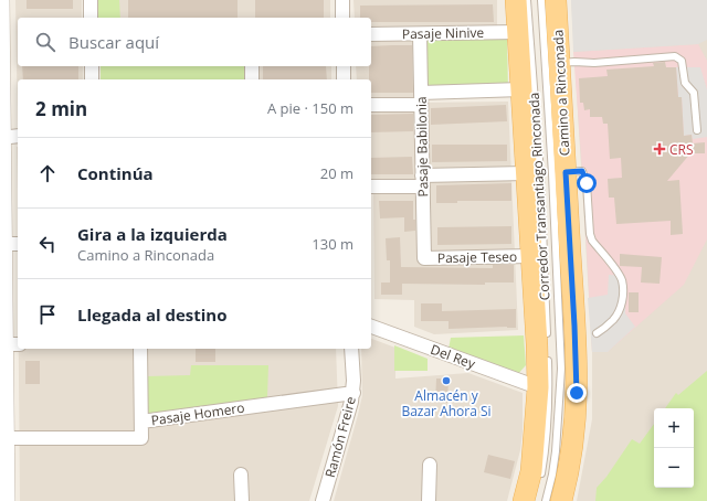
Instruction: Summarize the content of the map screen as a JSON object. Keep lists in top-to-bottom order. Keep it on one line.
{"streets":{"main road":["Camino a Rinconada"],"street":["Pasaje Ninive","Pasaje Babilonia","Pasaje Teseo","Del Rey","Pasaje Homero","Ramón Freire"],"lane":["Corredor Transantiago Rinconada"]},"crossings":[["Pasaje Ninive","Pasaje Babilonia"],["Pasaje Babilonia","Pasaje Teseo"],["Pasaje Homero","Ramón Freire"]],"places":{"health":["CRS"],"other":["Almacén y Bazar Ahora Si"]},"page":{"search":"Buscar aquí","heading":["2 min","A pie · 150 m"],"list":[["Continúa","20 m"],["Gira a la izquierda","Camino a Rinconada","130 m"],"Llegada al destino"],"map_buttons":["+","−"]}}
